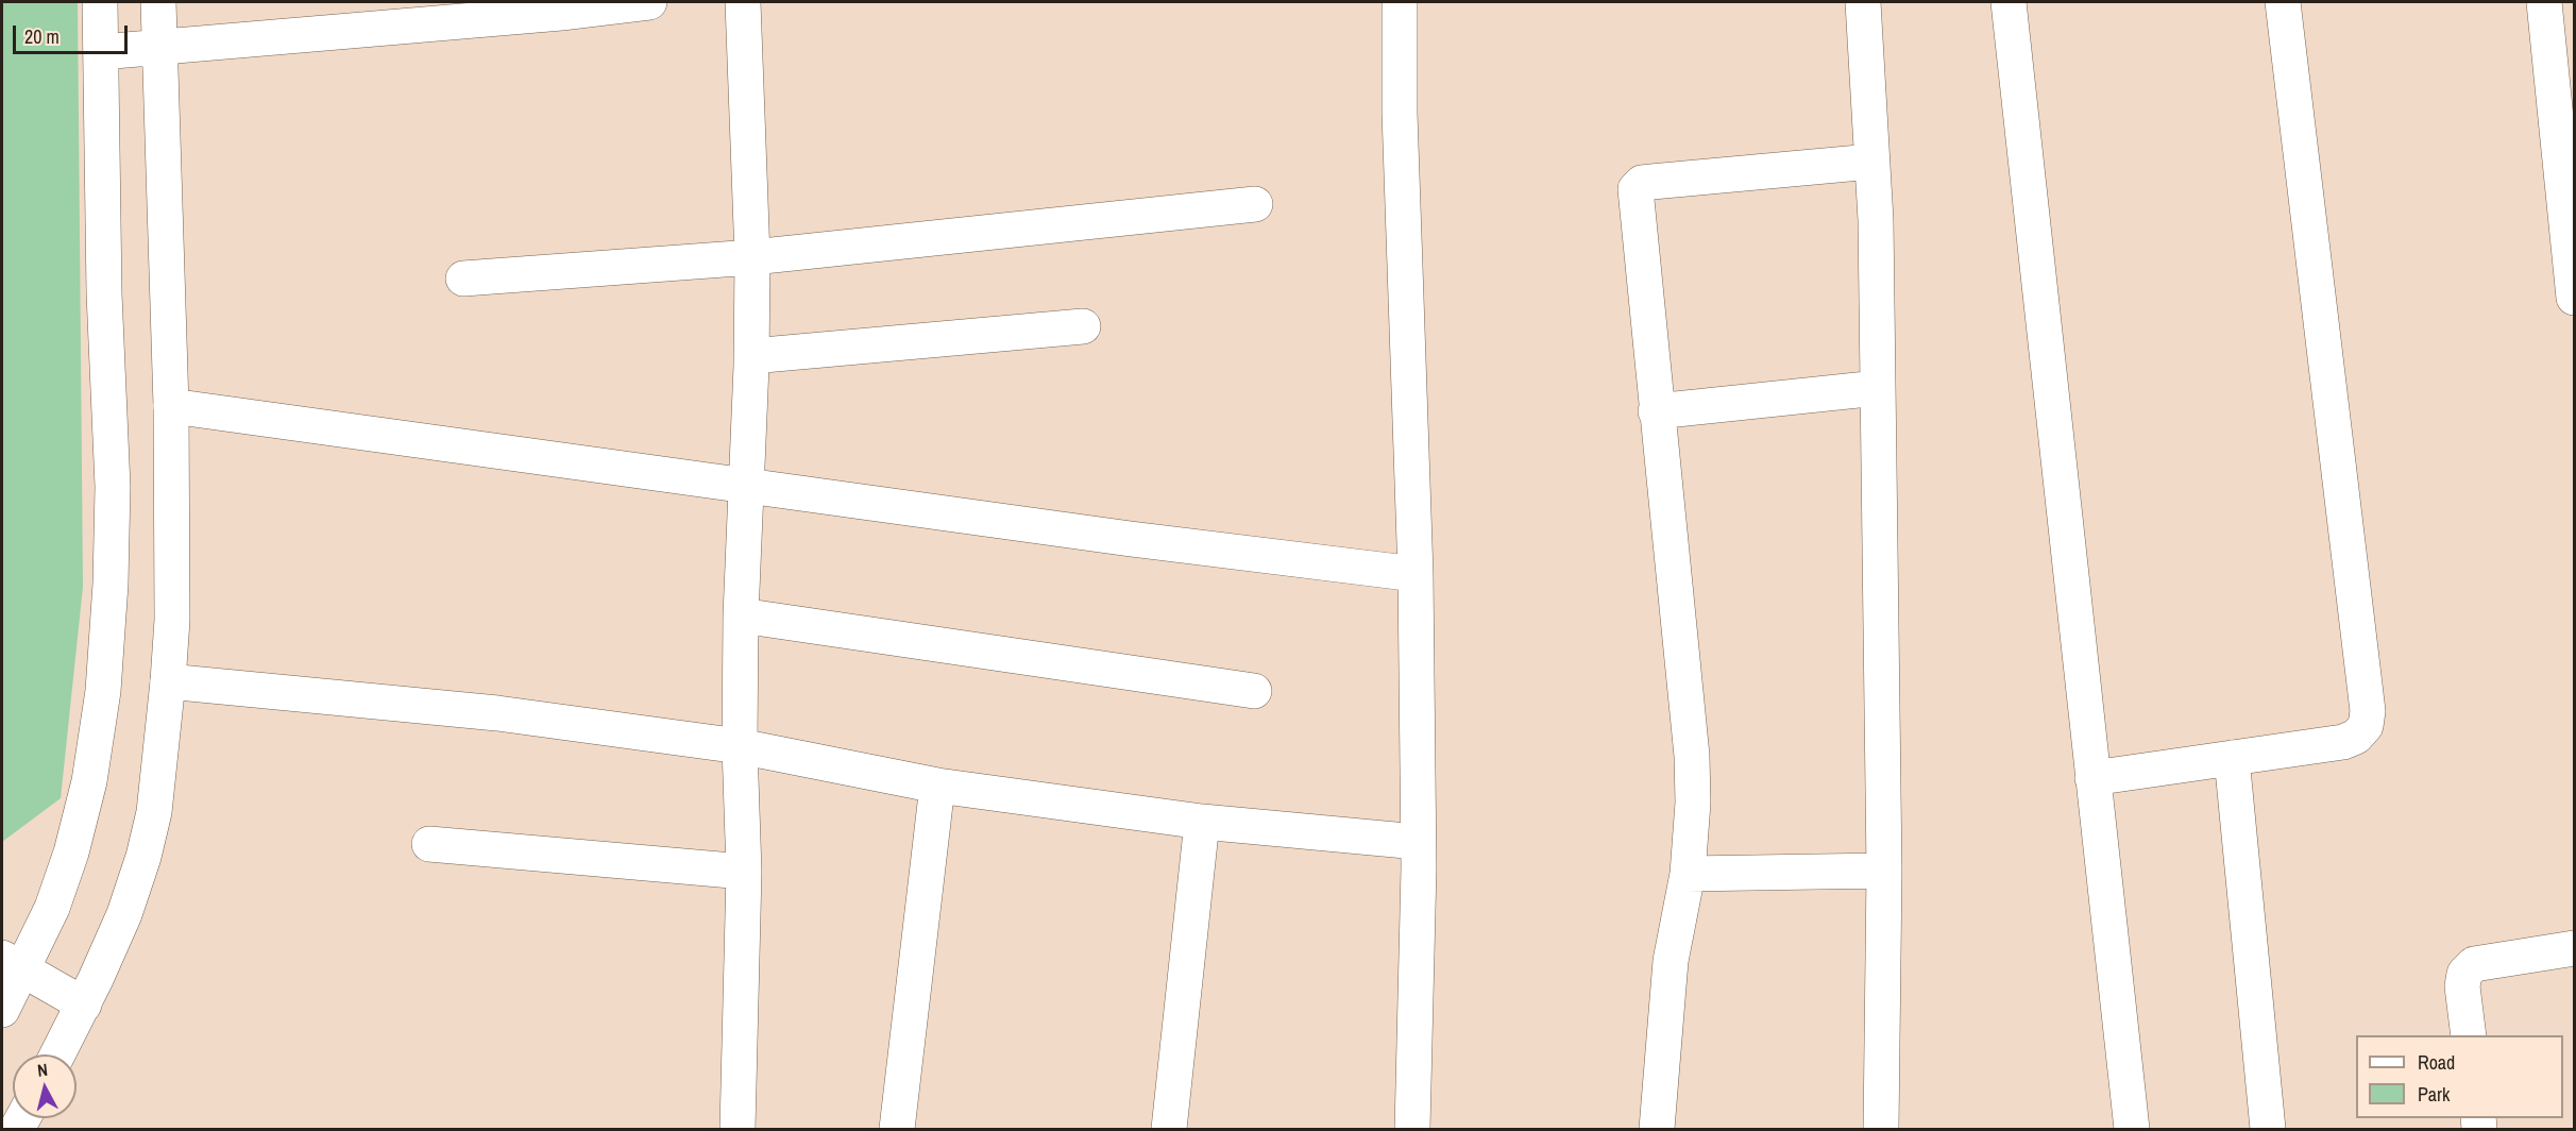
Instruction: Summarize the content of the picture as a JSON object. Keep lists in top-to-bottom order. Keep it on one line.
{"legend":["Road","Park"],"scale_bar":"20 m","north":"top"}
